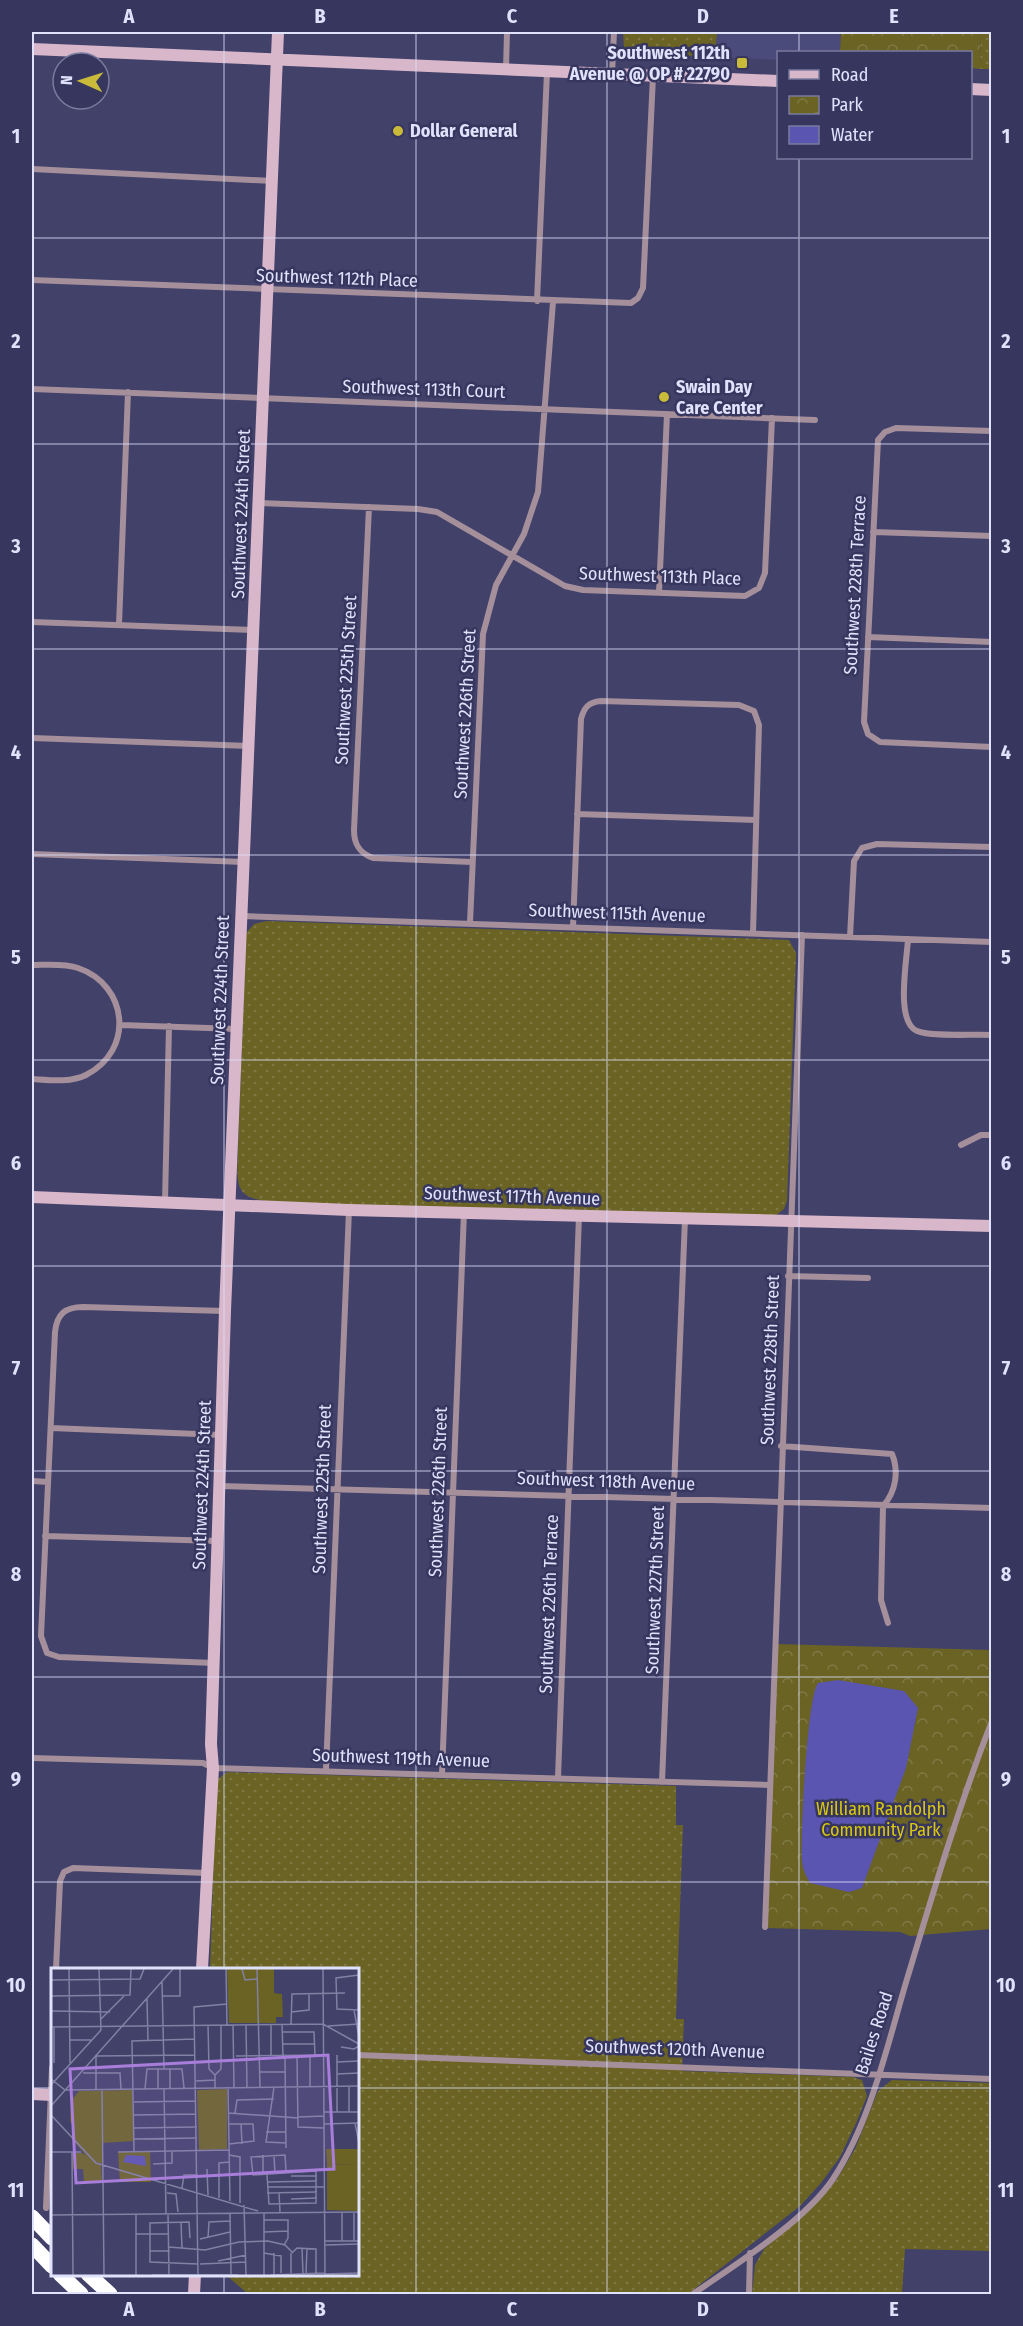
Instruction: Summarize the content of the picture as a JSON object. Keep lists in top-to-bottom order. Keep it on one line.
{"streets":{"street":["Southwest 112th Place","Southwest 113th Court","Southwest 224th Street","Southwest 113th Place","Southwest 228th Terrace","Southwest 225th Street","Southwest 226th Street","Southwest 115th Avenue","Southwest 117th Avenue","Southwest 228th Street","Southwest 118th Avenue","Southwest 227th Street","Southwest 226th Terrace","Southwest 119th Avenue","Bailes Road","Southwest 120th Avenue"]},"crossings":[["Southwest 112th Place","Southwest 224th Street"],["Southwest 112th Place","Southwest 226th Street"],["Southwest 113th Court","Southwest 224th Street"],["Southwest 113th Court","Southwest 113th Place"],["Southwest 113th Court","Southwest 226th Street"],["Southwest 224th Street","Southwest 113th Place"],["Southwest 224th Street","Southwest 115th Avenue"],["Southwest 224th Street","Southwest 117th Avenue"],["Southwest 224th Street","Southwest 118th Avenue"],["Southwest 224th Street","Southwest 119th Avenue"],["Southwest 113th Place","Southwest 225th Street"],["Southwest 113th Place","Southwest 226th Street"],["Southwest 225th Street","Southwest 226th Street"],["Southwest 225th Street","Southwest 117th Avenue"],["Southwest 225th Street","Southwest 118th Avenue"],["Southwest 225th Street","Southwest 119th Avenue"],["Southwest 226th Street","Southwest 115th Avenue"],["Southwest 226th Street","Southwest 117th Avenue"],["Southwest 226th Street","Southwest 118th Avenue"],["Southwest 226th Street","Southwest 119th Avenue"],["Southwest 115th Avenue","Southwest 228th Street"],["Southwest 117th Avenue","Southwest 228th Street"],["Southwest 117th Avenue","Southwest 227th Street"],["Southwest 117th Avenue","Southwest 226th Terrace"],["Southwest 228th Street","Southwest 118th Avenue"],["Southwest 228th Street","Southwest 119th Avenue"],["Southwest 118th Avenue","Southwest 227th Street"],["Southwest 118th Avenue","Southwest 226th Terrace"],["Southwest 227th Street","Southwest 119th Avenue"],["Southwest 226th Terrace","Southwest 119th Avenue"],["Bailes Road","Southwest 120th Avenue"]],"parks":["William Randolph Community Park"],"places":{"transit":["Southwest 112th Avenue @ OP # 22790"],"other":["Dollar General","Swain Day Care Center"]},"legend":["Road","Park","Water"],"north":"left","grid":{"columns":["A","B","C","D","E"],"rows":["1","2","3","4","5","6","7","8","9","10","11"]}}
